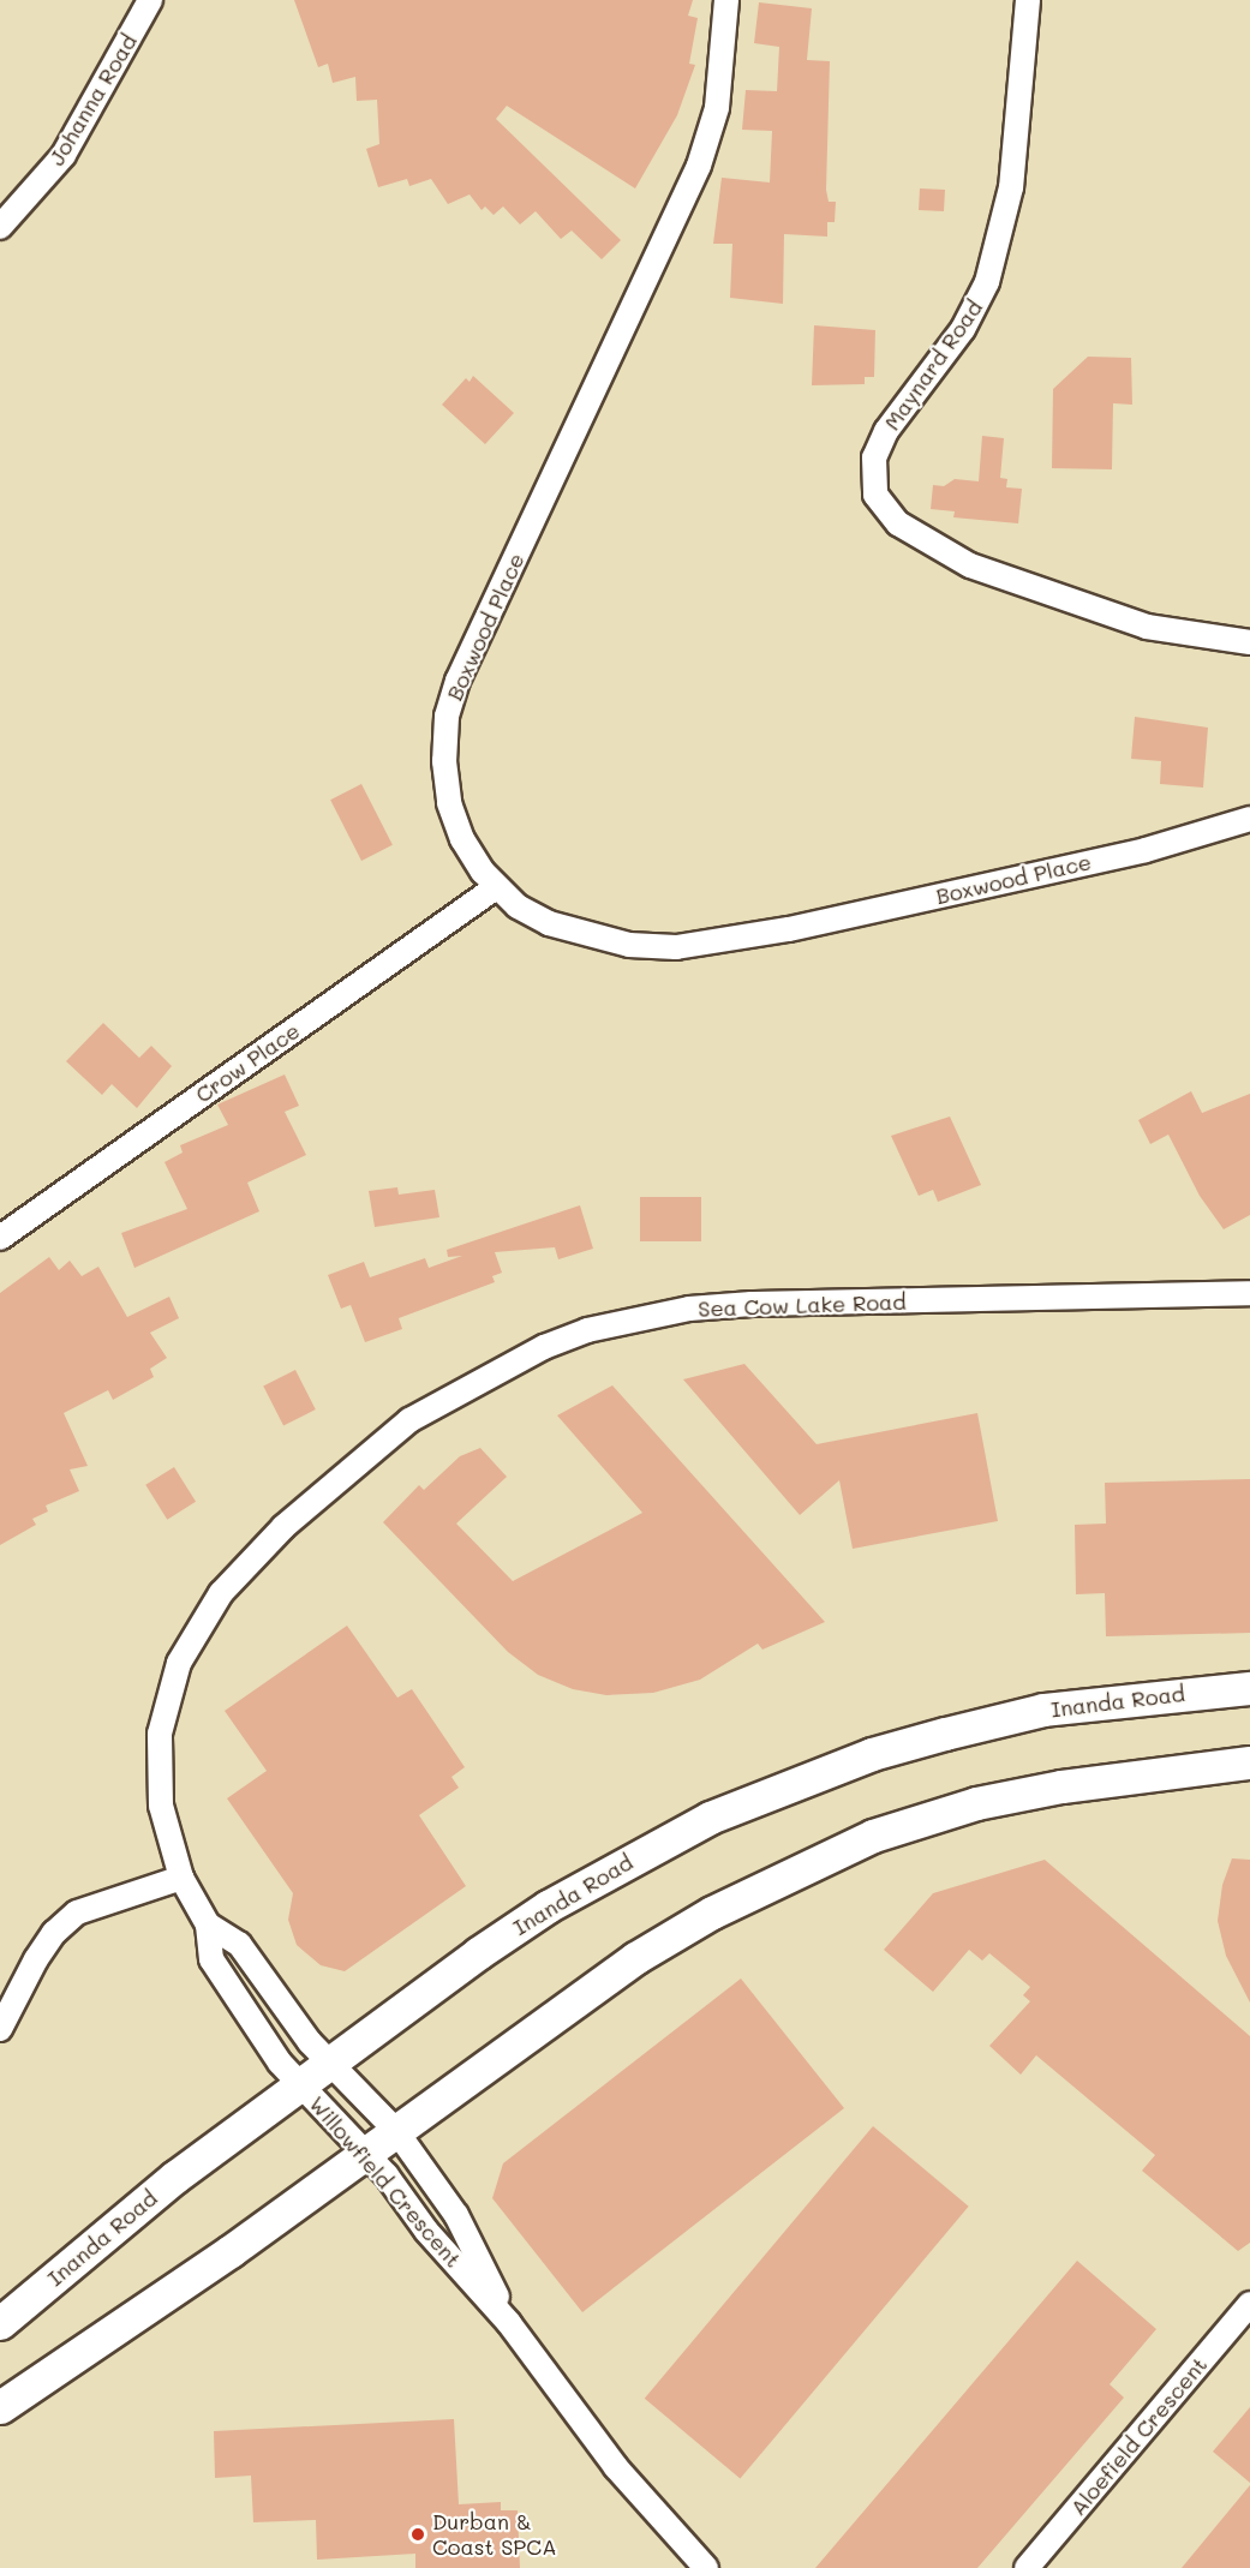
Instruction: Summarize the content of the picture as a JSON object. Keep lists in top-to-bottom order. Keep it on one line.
{"streets":{"main road":["Inanda Road"],"street":["Johanna Road","Maynard Road","Boxwood Place","Crow Place","Sea Cow Lake Road","Willowfield Crescent","Aloefield Crescent"]},"crossings":[["Boxwood Place","Crow Place"],["Sea Cow Lake Road","Willowfield Crescent"],["Inanda Road","Willowfield Crescent"]],"places":["Durban & Coast SPCA"]}
